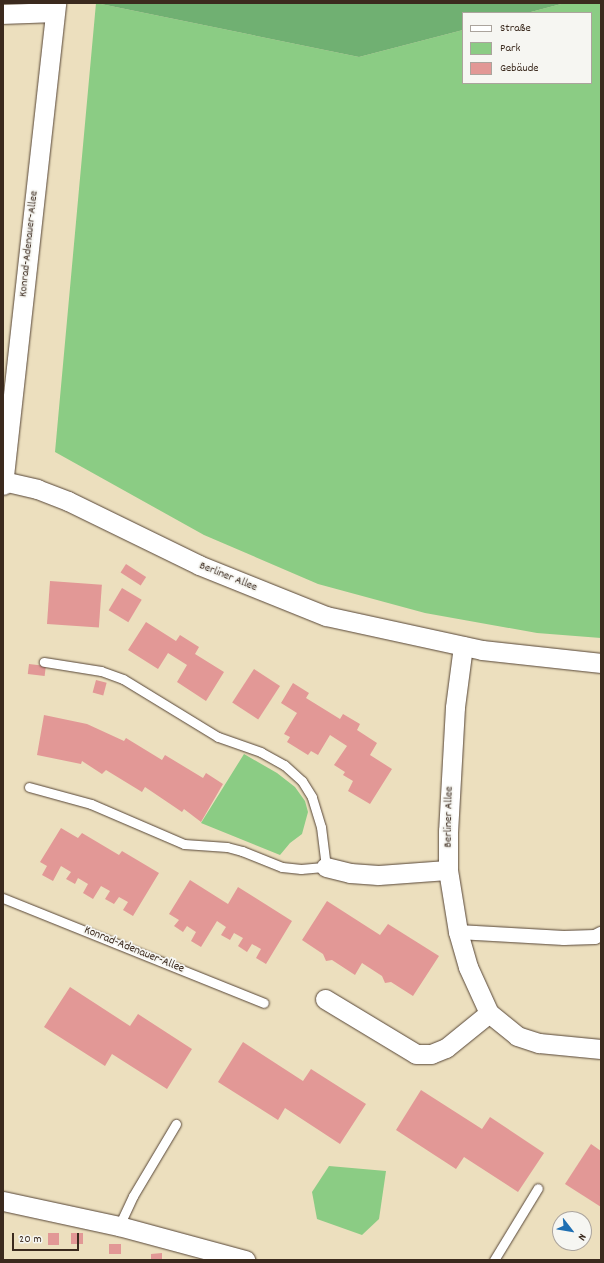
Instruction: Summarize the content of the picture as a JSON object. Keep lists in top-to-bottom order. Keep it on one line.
{"streets":{"street":["Konrad-Adenauer-Allee","Berliner Allee"]},"crossings":[["Konrad-Adenauer-Allee","Berliner Allee"]],"legend":["Straße","Park","Gebäude"],"scale_bar":"20 m","north":"bottom right"}
